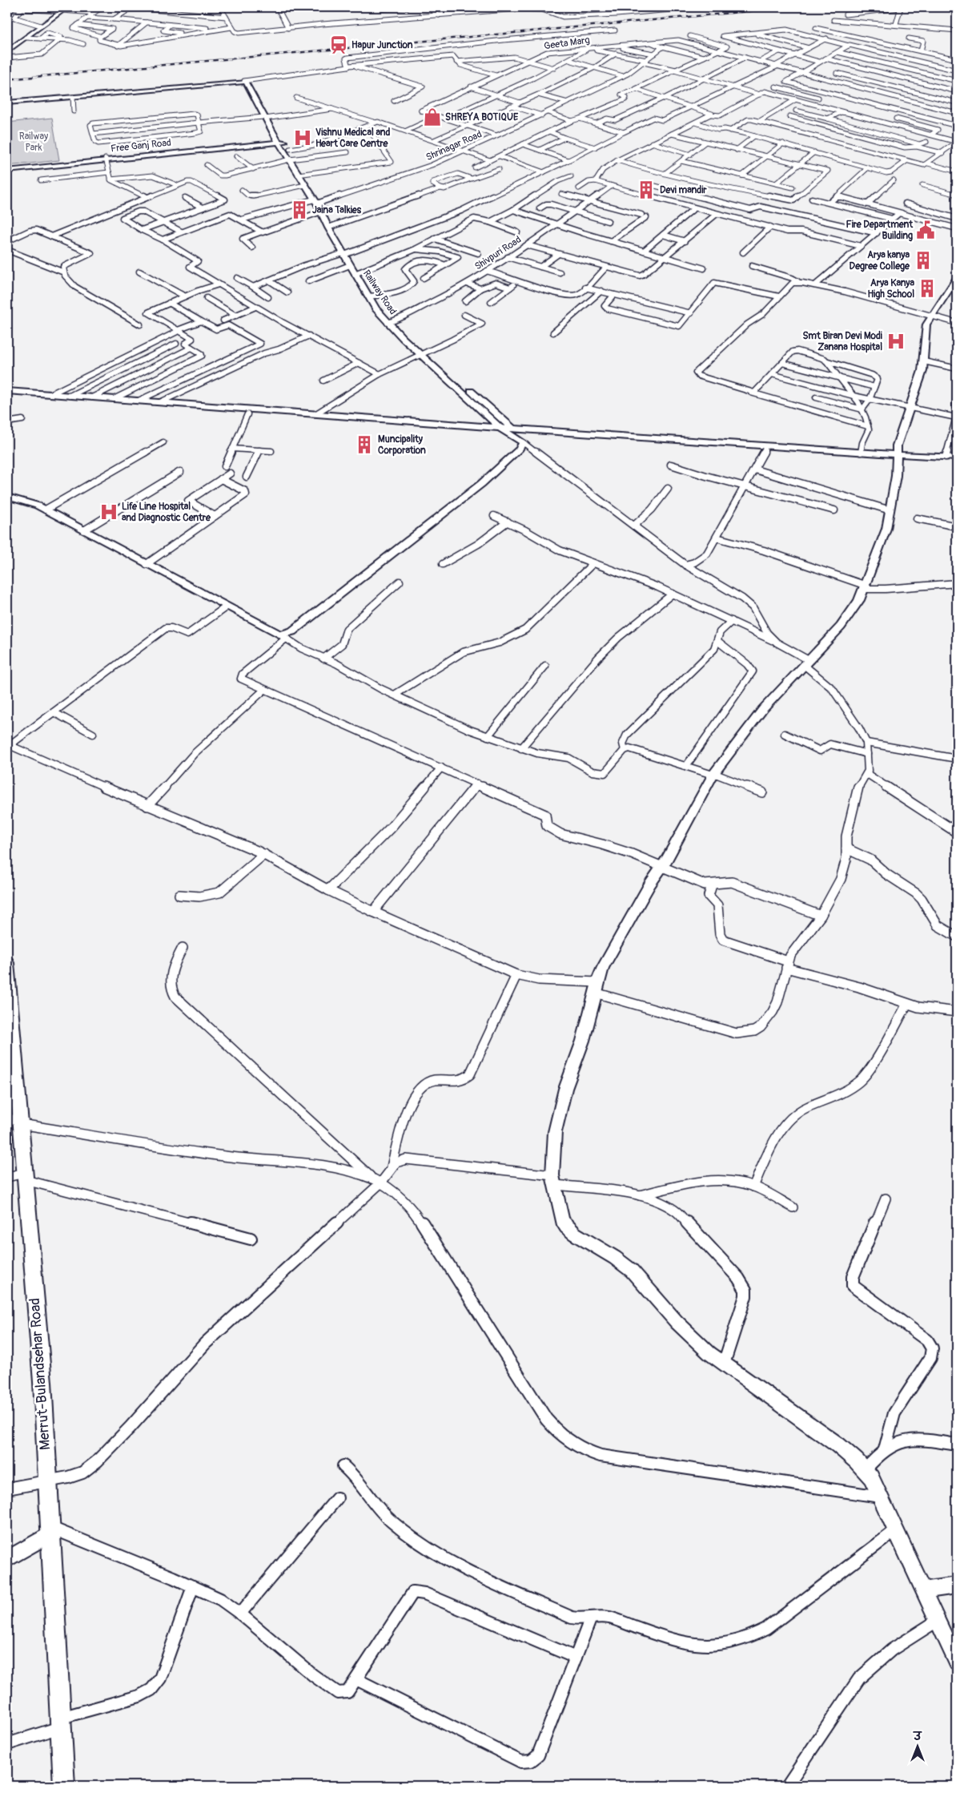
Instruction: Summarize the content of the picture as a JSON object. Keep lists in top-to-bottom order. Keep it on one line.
{"streets":{"main road":["Merrut-Bulandsehar Road"],"street":["Geeta Marg","Shrinagar Road","Shivpuri Road","Railway Road"]},"crossings":[["Shrinagar Road","Railway Road"],["Shivpuri Road","Railway Road"]],"parks":["Railway Park"],"places":{"station":["Hapur Junction"],"shop":["SHREYA BOTIQUE"],"hospital":["Vishnu Medical and Heart Care Centre","Smt Biran Devi Modi Zanana Hospital","Life Line Hospital and Diagnostic Centre"],"building":["Devi mandir","Jaina Talkies","Arya kanya Degree College","Arya Kanya High School","Muncipality Corporation"],"public building":["Fire Department Building"]},"north":"top"}
